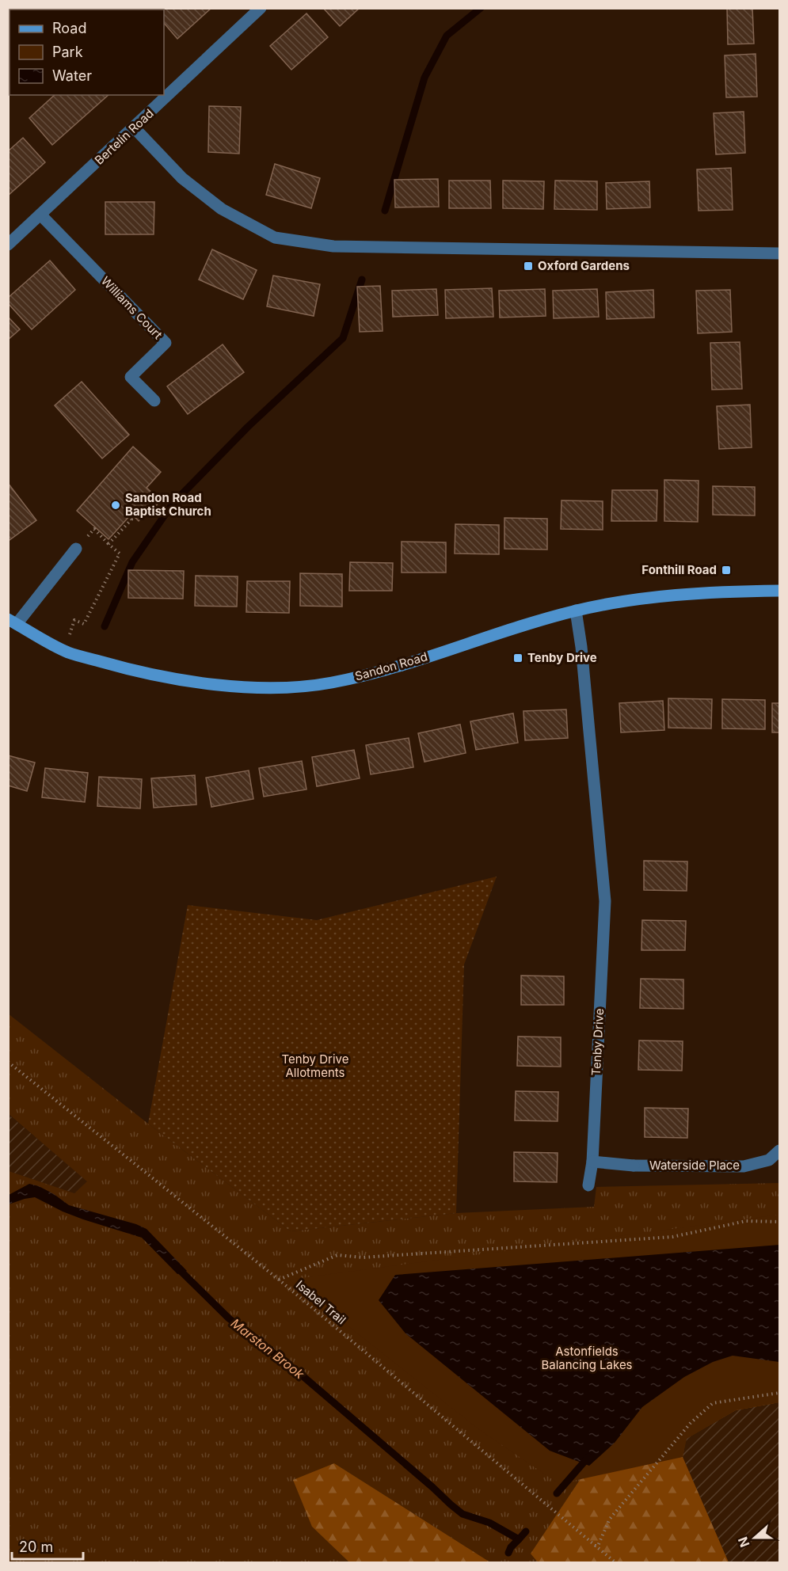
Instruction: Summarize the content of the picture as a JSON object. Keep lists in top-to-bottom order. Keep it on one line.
{"streets":{"main road":["Sandon Road"],"street":["Bertelin Road","Williams Court","Tenby Drive","Waterside Place"],"path":["Isabel Trail"]},"crossings":[["Bertelin Road","Williams Court"],["Sandon Road","Tenby Drive"],["Tenby Drive","Waterside Place"]],"water":["Marston Brook"],"parks":["Tenby Drive Allotments","Astonfields Balancing Lakes"],"places":{"transit":["Oxford Gardens","Fonthill Road","Tenby Drive"],"other":["Sandon Road Baptist Church"]},"legend":["Road","Park","Water"],"scale_bar":"20 m","north":"left"}
